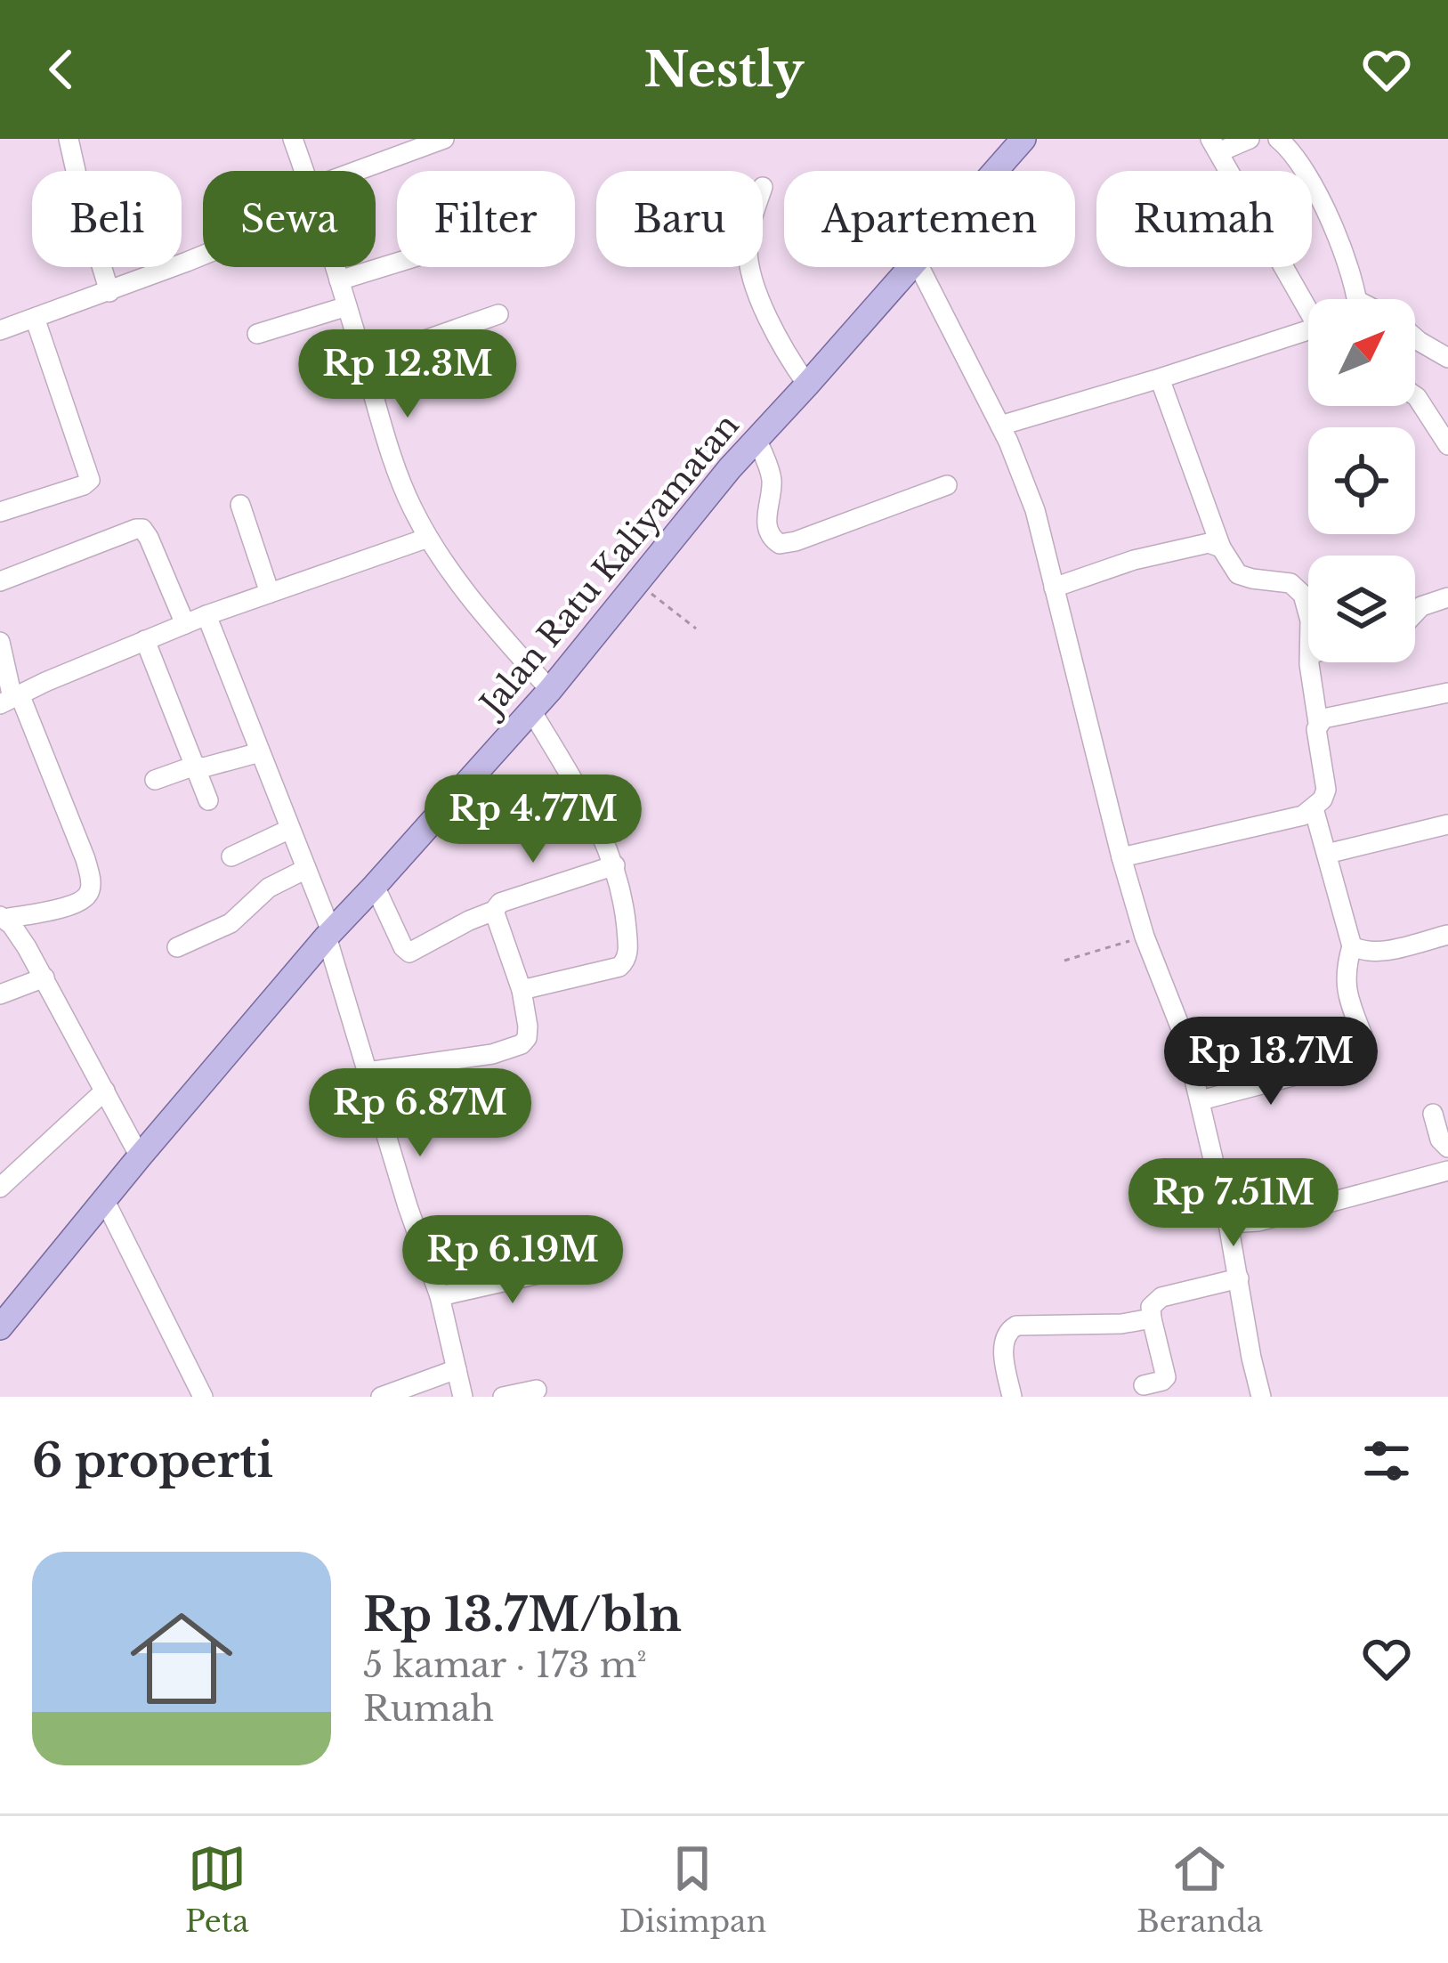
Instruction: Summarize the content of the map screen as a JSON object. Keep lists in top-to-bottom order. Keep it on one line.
{"streets":{"main road":["Jalan Ratu Kaliyamatan"]},"north":"top right","page":{"header":"Nestly","chip":["Beli","Sewa","Filter","Baru","Apartemen","Rumah"],"price":["Rp 12.3M","Rp 4.77M","Rp 13.7M","Rp 6.87M","Rp 7.51M","Rp 6.19M"],"heading":"6 properti","list":[{"name":"Rp 13.7M/bln","note":"5 kamar · 173 m² · Rumah"}],"tabs":["Peta","Disimpan","Beranda"]}}
